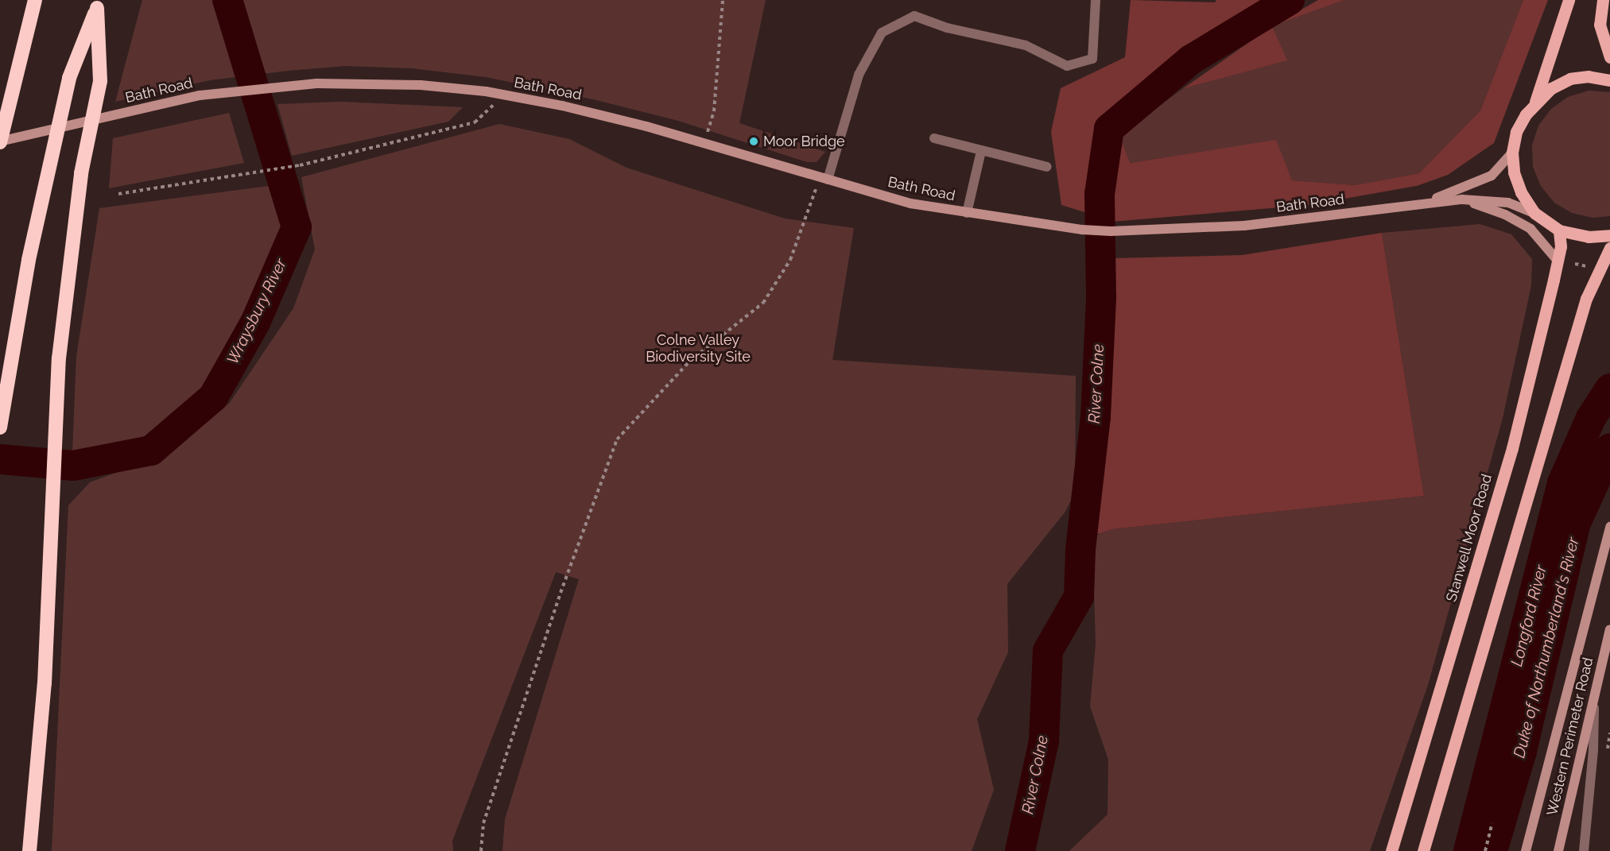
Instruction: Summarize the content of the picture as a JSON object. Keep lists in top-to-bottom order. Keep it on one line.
{"streets":{"main road":["Stanwell Moor Road"],"street":["Bath Road","Western Perimeter Road"]},"water":["Wraysbury River","River Colne","Longford River","Duke of Northumberland's River"],"parks":["Colne Valley Biodiversity Site"],"places":["Moor Bridge"]}
